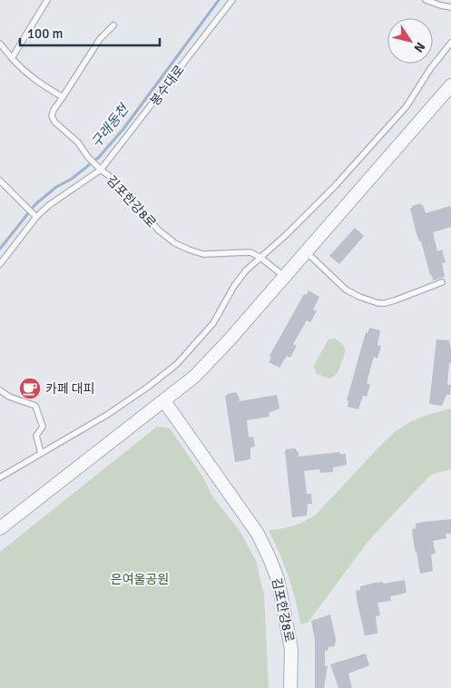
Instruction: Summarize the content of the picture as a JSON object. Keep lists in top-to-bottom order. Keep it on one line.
{"streets":{"street":["김포한강8로"],"lane":["봉수대로"]},"crossings":[["봉수대로","김포한강8로"]],"water":["구래동천"],"parks":["은여울공원"],"places":{"cafe":["카페 대피"]},"scale_bar":"100 m","north":"bottom right"}
